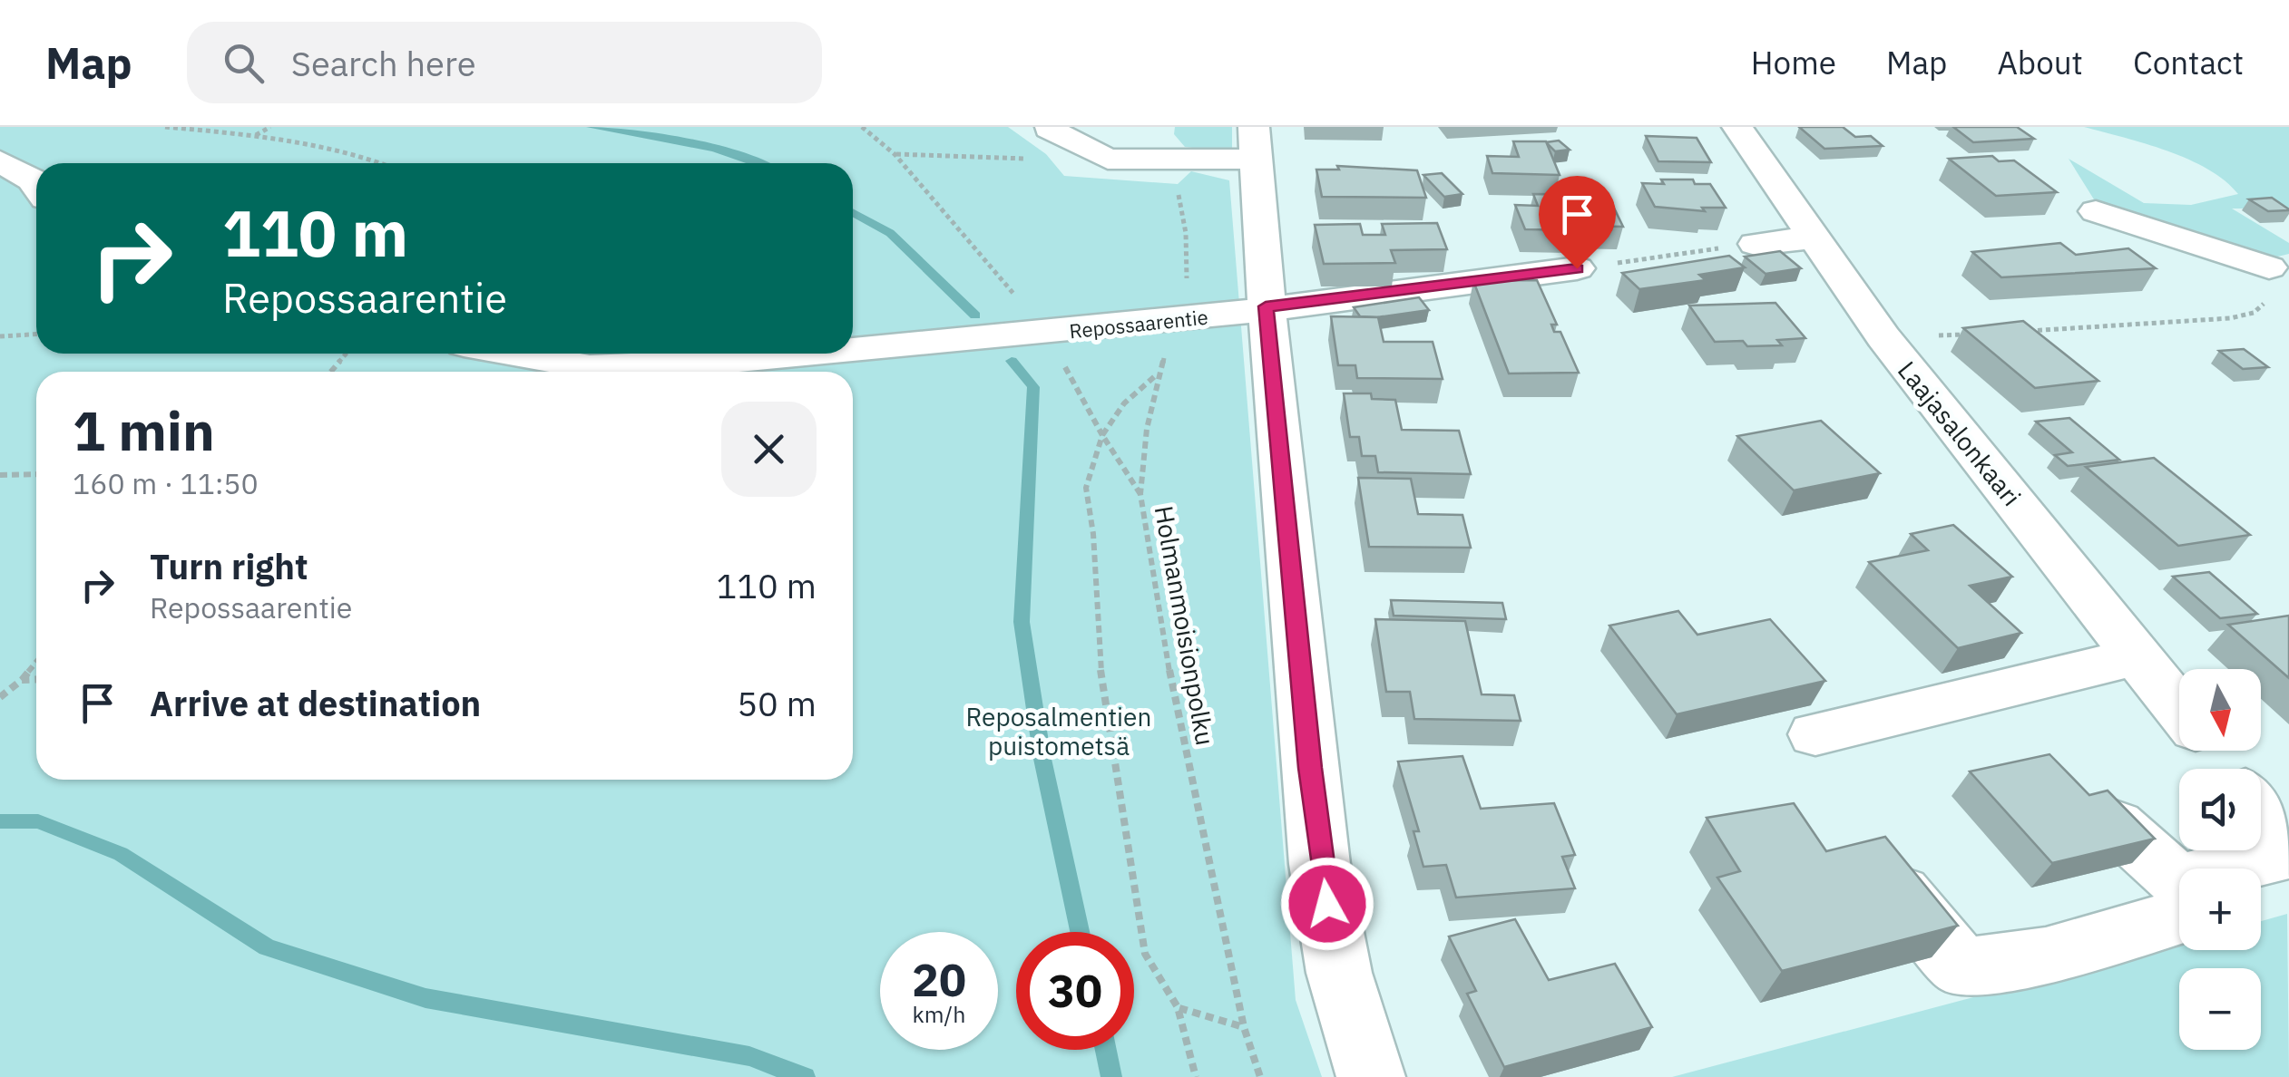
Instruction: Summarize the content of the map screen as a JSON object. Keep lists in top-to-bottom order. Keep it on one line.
{"streets":{"street":["Repossaarentie","Laajasalonkaari"],"path":["Holmanmoisionpolku"]},"crossings":[["Repossaarentie","Holmanmoisionpolku"]],"parks":["Reposalmentien puistometsä"],"north":"bottom","page":{"header":"Map","search":"Search here","nav":["Home","Map","About","Contact"],"turn":["110 m","Repossaarentie"],"heading":["1 min","160 m · 11:50"],"list":[{"name":"Turn right","note":"Repossaarentie","value":"110 m"},{"name":"Arrive at destination","value":"50 m"}],"map_buttons":["+","−"],"speed":"20 km/h","limit":"30"}}
